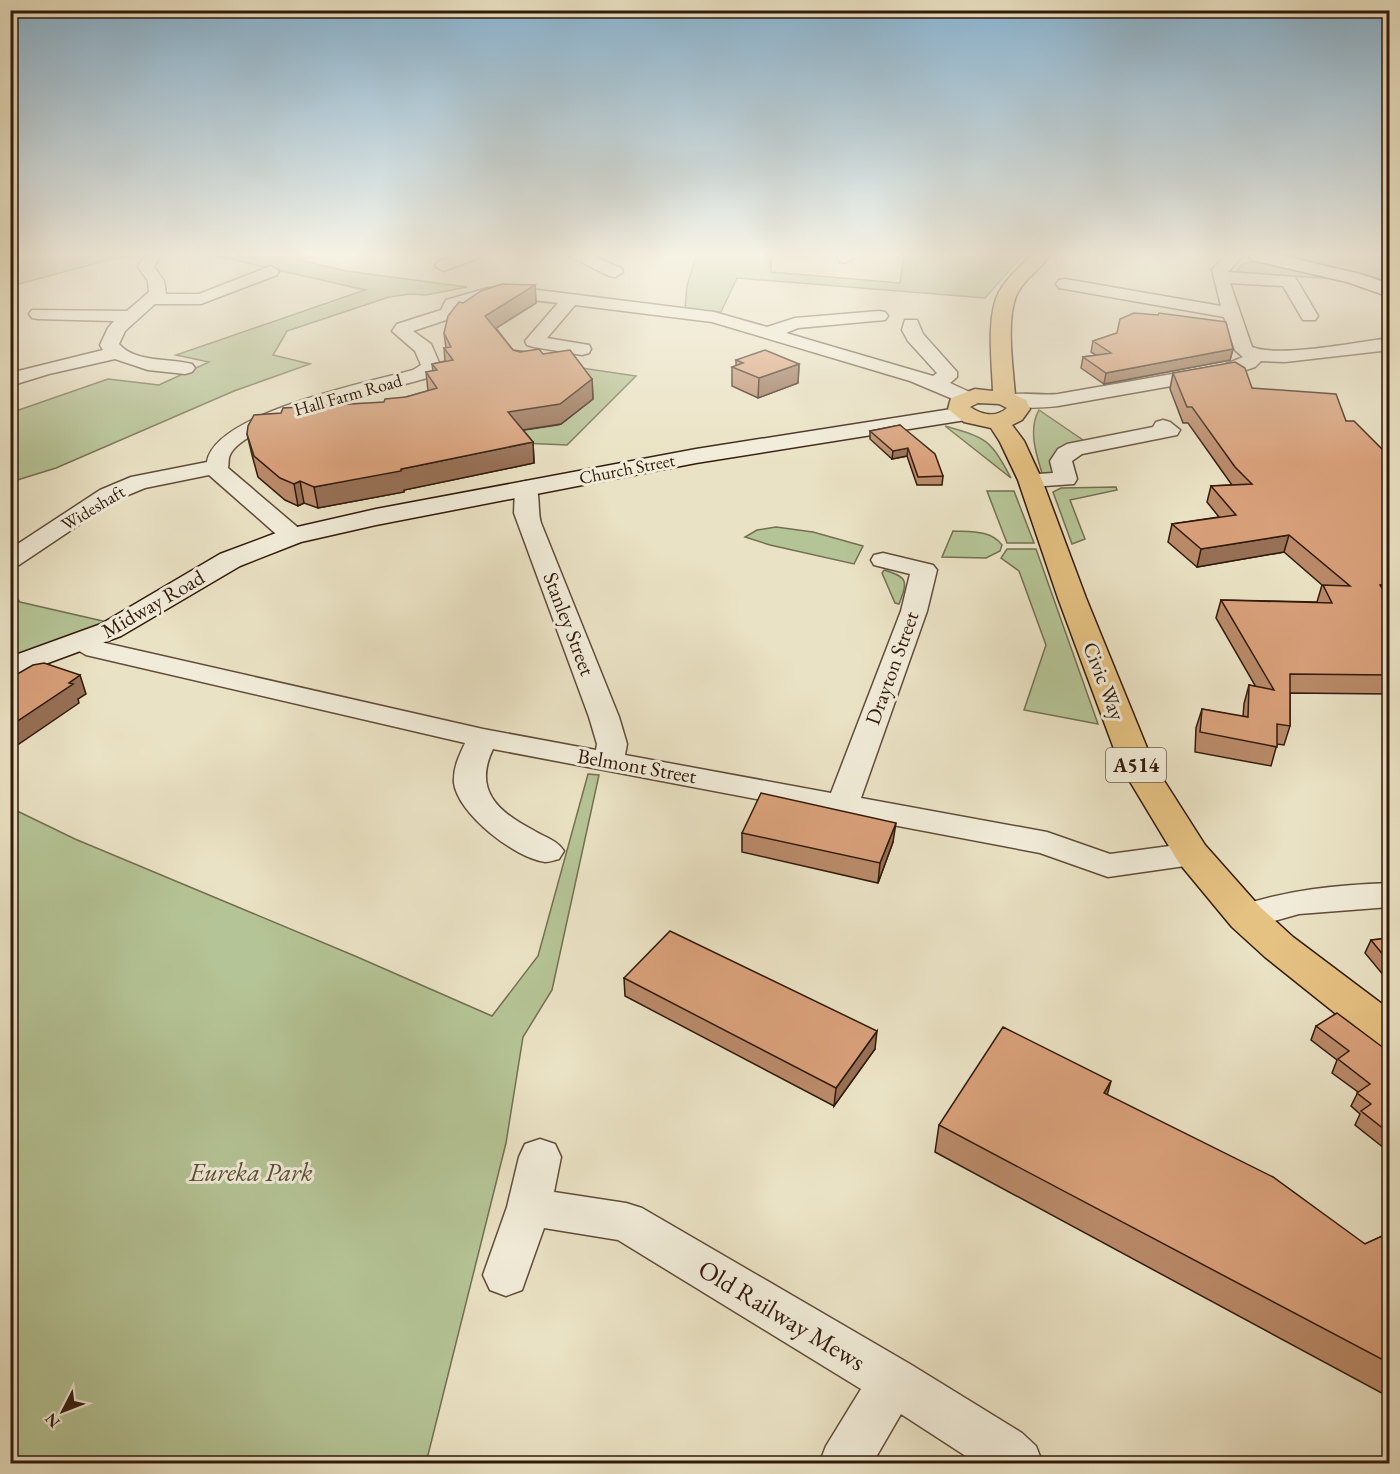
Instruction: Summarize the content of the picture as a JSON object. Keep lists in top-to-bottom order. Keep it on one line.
{"streets":{"main road":["Church Street","Midway Road","Civic Way","A514"],"street":["Hall Farm Road","Wideshaft","Stanley Street","Drayton Street","Belmont Street","Old Railway Mews"]},"crossings":[["Hall Farm Road","Wideshaft"],["Church Street","Midway Road"],["Church Street","Stanley Street"],["Midway Road","Belmont Street"],["Stanley Street","Belmont Street"],["Drayton Street","Belmont Street"],["Civic Way","Belmont Street"]],"parks":["Eureka Park"],"north":"bottom left"}
